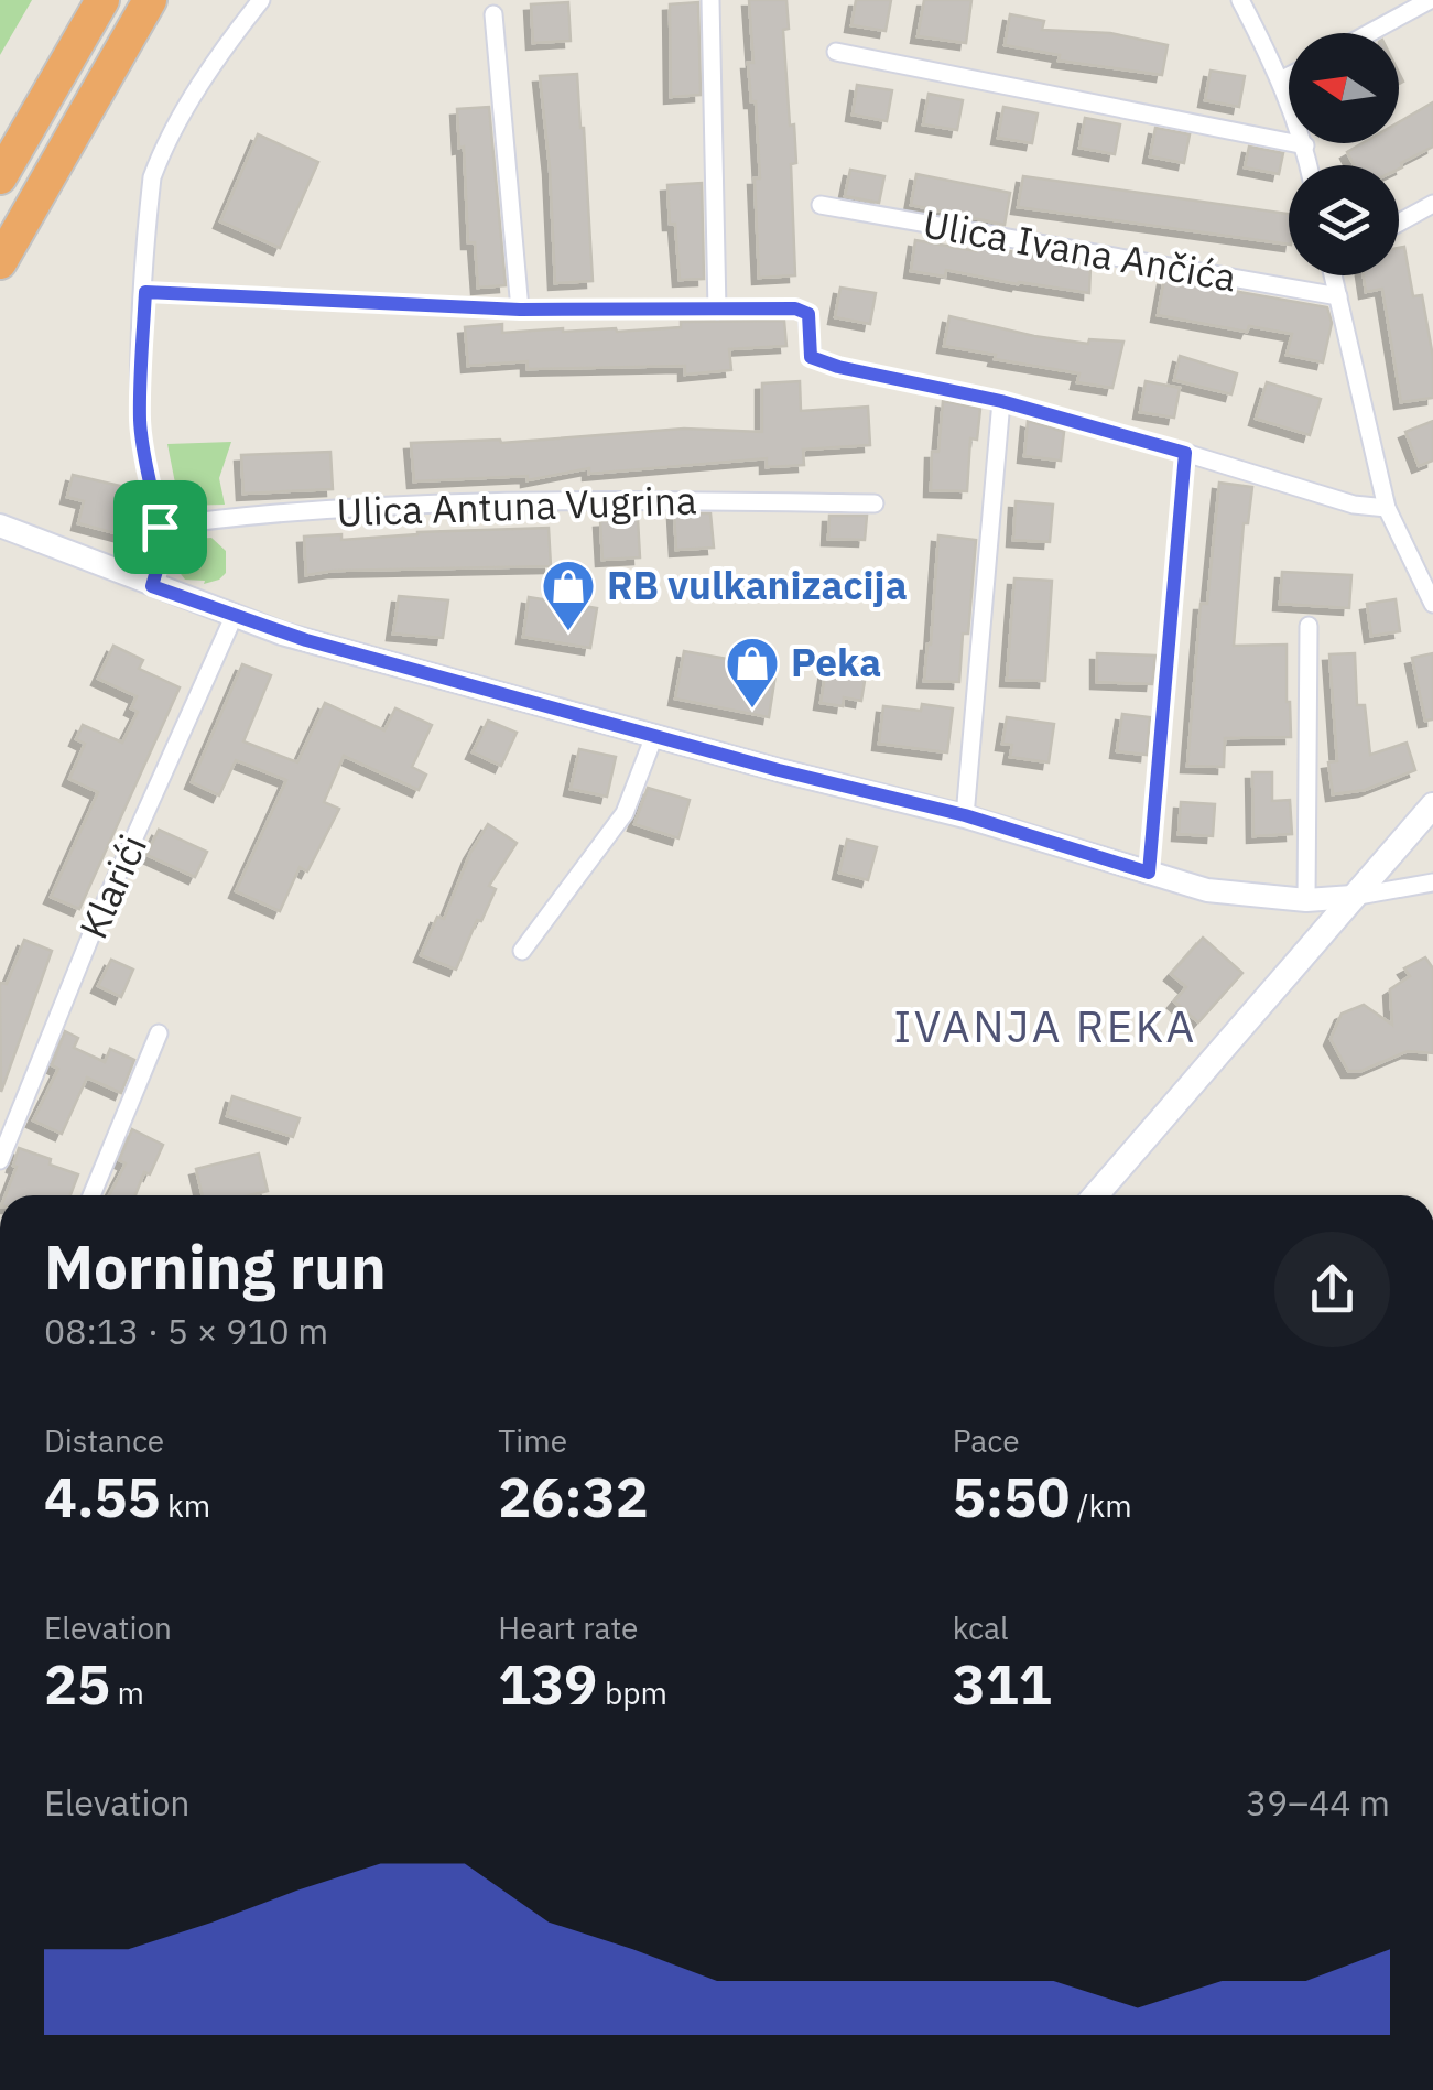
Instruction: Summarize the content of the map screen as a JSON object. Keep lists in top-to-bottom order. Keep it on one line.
{"streets":{"street":["Ulica Ivana Ančića","Ulica Antuna Vugrina","Klarići"]},"districts":["IVANJA REKA"],"places":{"shop":["RB vulkanizacija","Peka"]},"north":"left","page":{"heading":["Morning run","08:13 · 5 × 910 m"],"stats":[["Distance","4.55 km"],["Time","26:32"],["Pace","5:50 /km"],["Elevation","25 m"],["Heart rate","139 bpm"],["kcal","311"]],"chart":["Elevation","39–44 m"]}}
